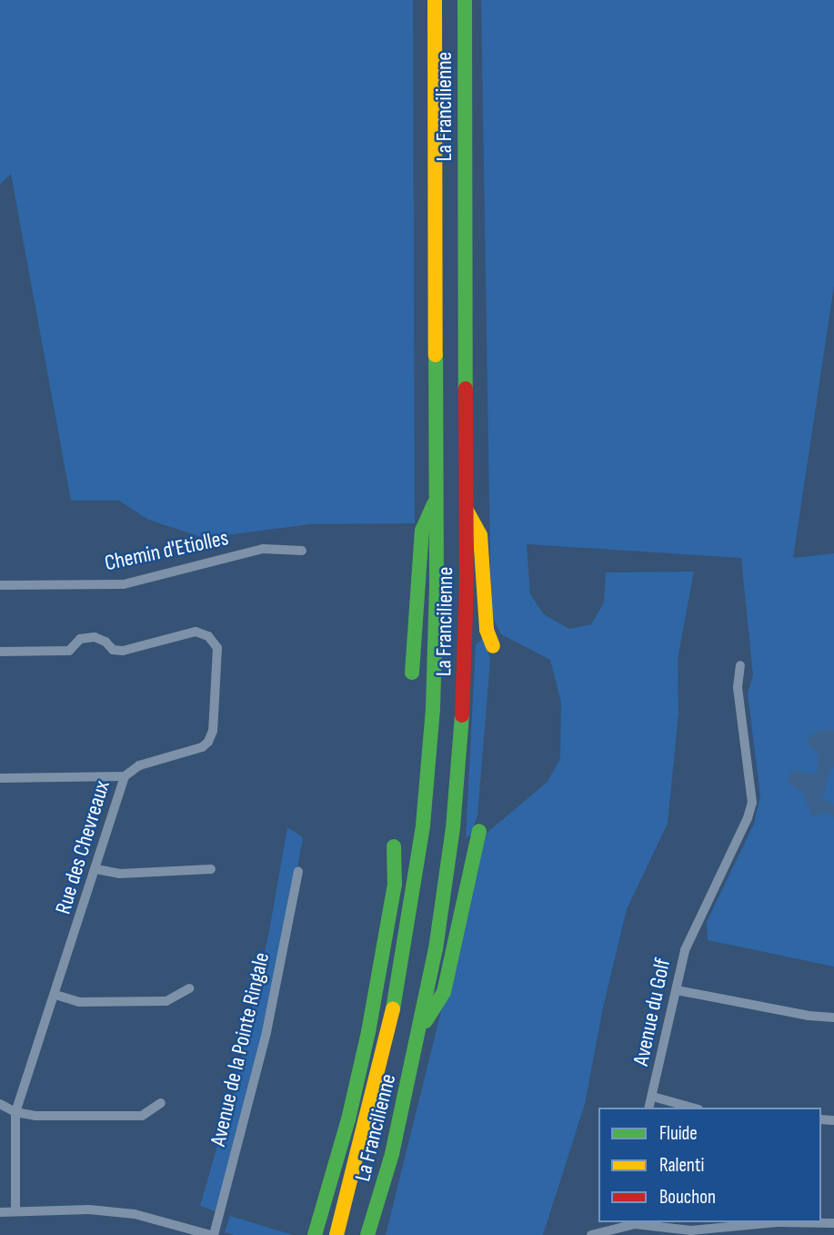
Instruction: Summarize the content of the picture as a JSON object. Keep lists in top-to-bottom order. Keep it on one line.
{"streets":{"highway":["La Francilienne"],"street":["Chemin d'Etiolles","Rue des Chevreaux","Avenue du Golf","Avenue de la Pointe Ringale"]},"legend":["Fluide","Ralenti","Bouchon"]}
